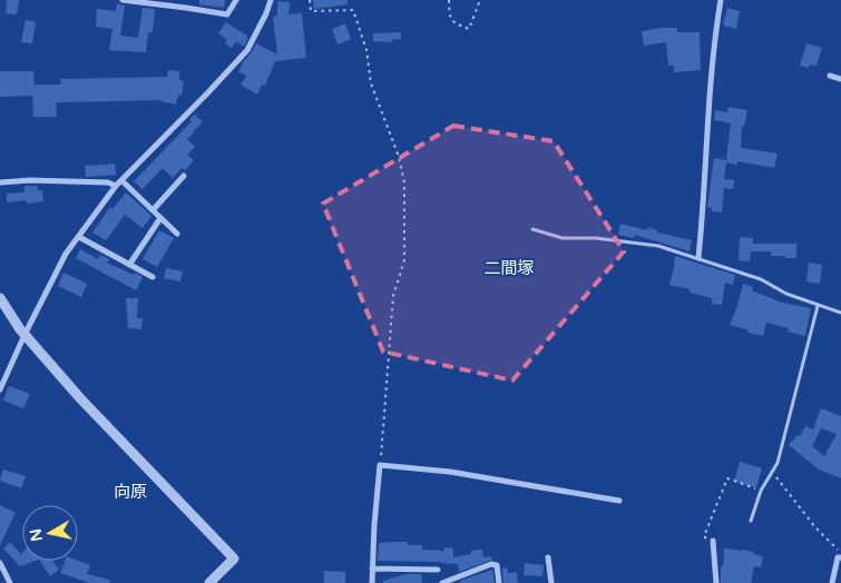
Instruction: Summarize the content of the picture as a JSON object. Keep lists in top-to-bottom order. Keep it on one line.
{"districts":["二間塚","向原"],"north":"left"}
